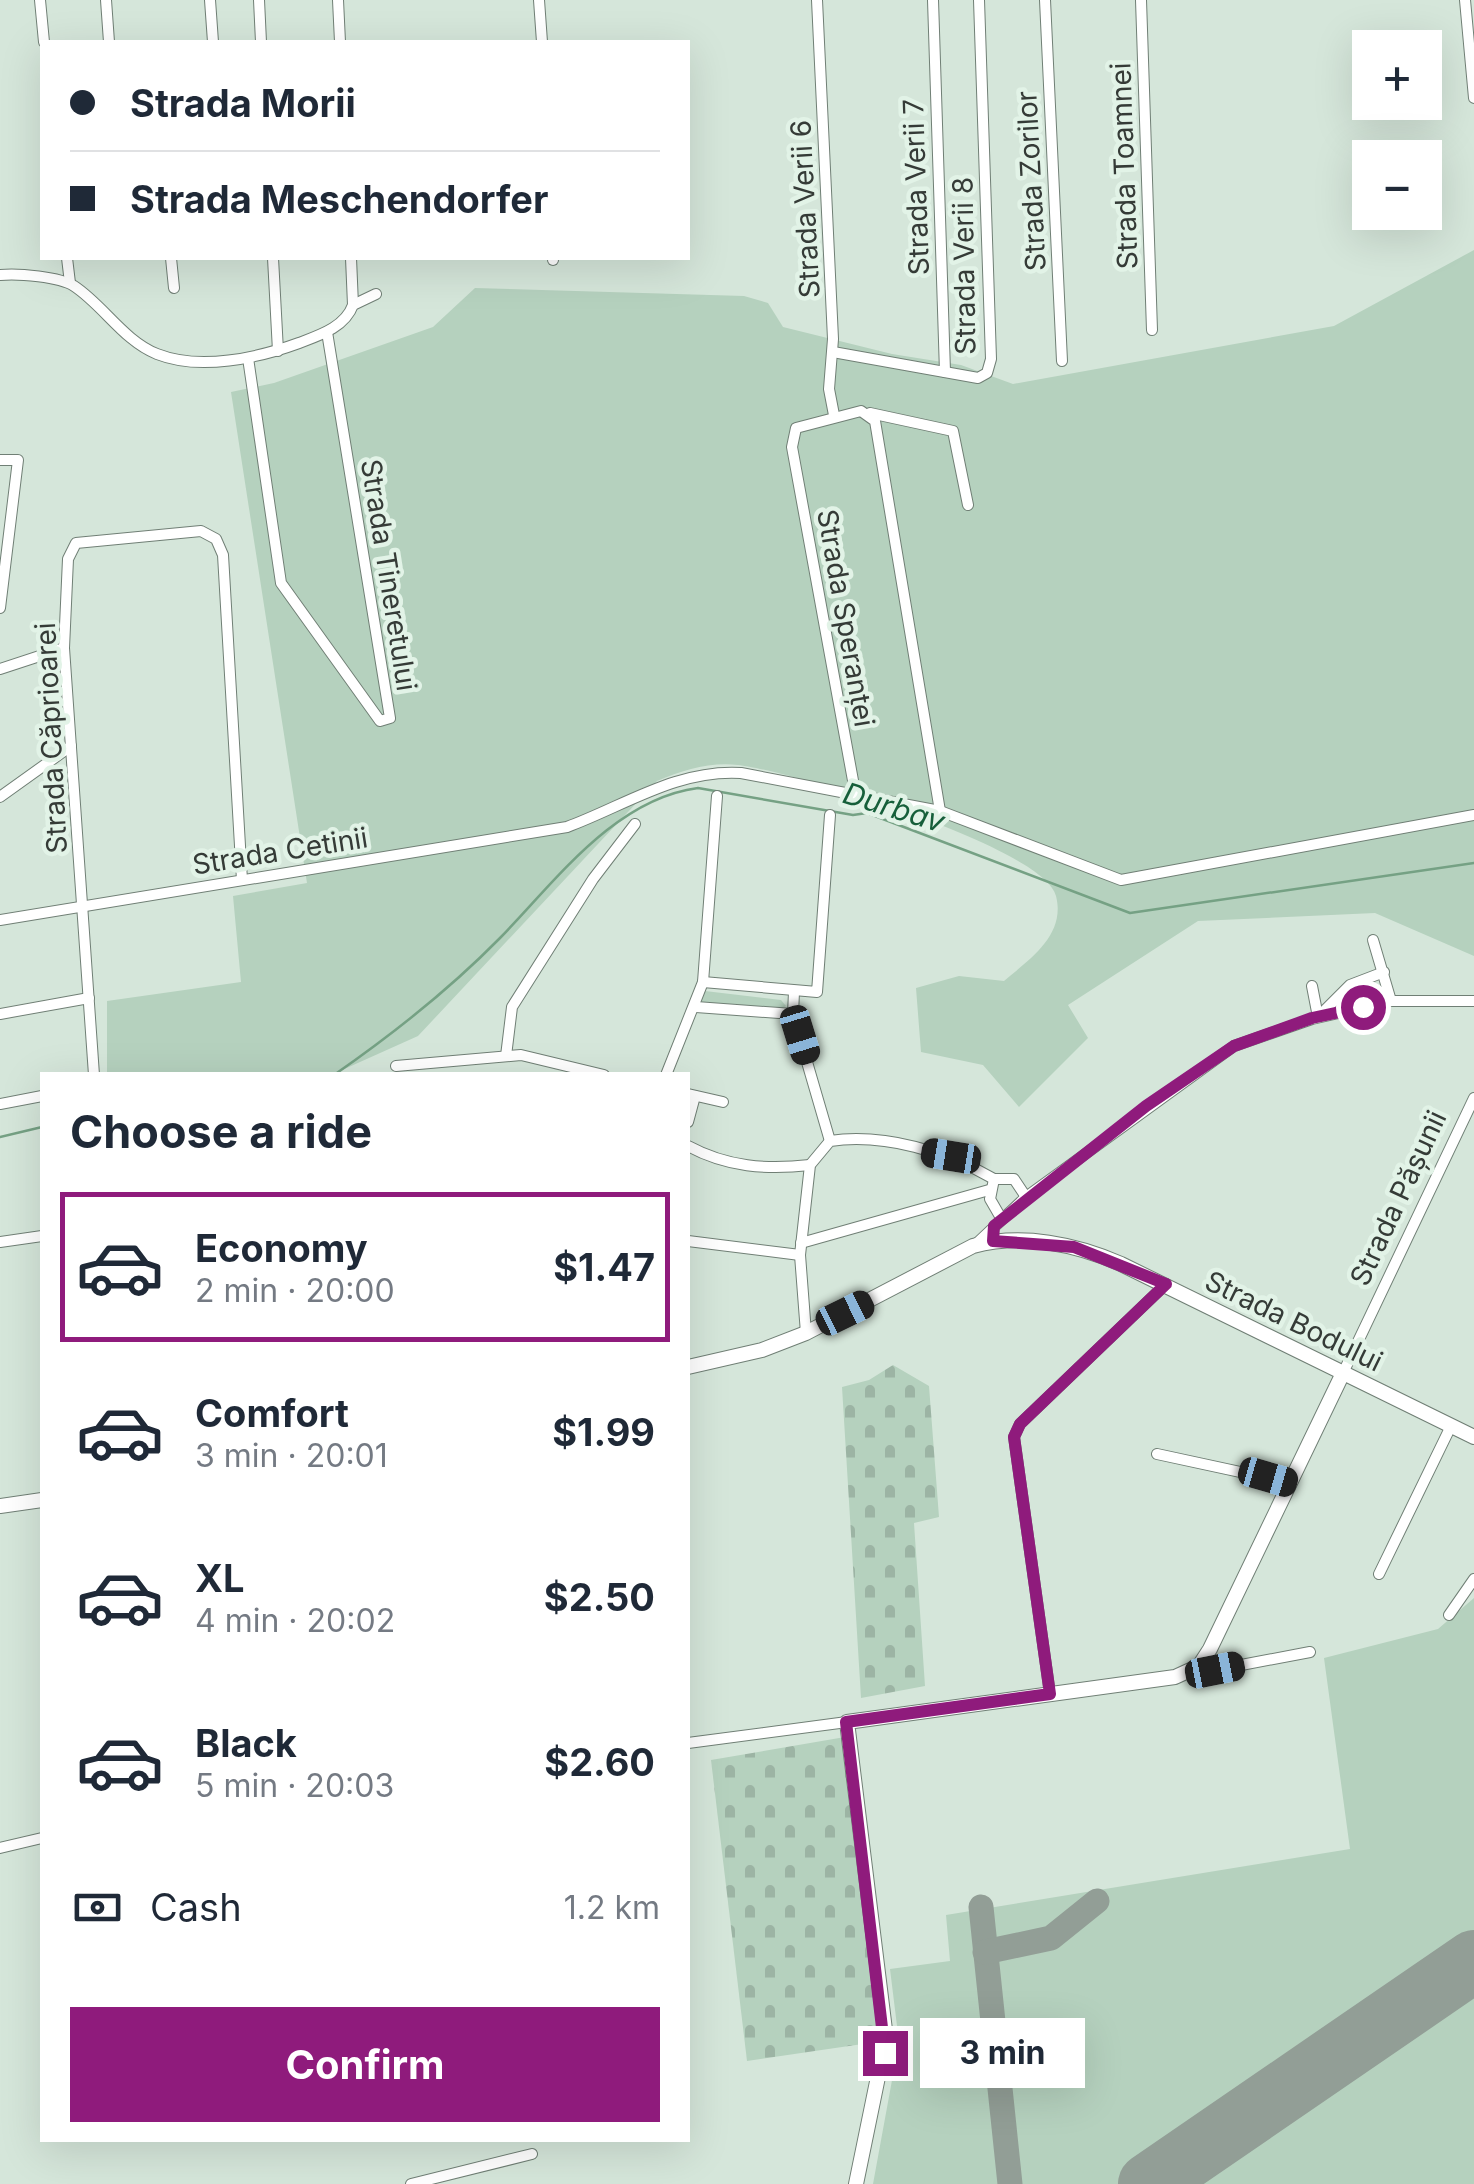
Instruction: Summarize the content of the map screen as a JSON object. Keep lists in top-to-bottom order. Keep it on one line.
{"streets":{"main road":["Strada Pășunii","Strada Bodului"],"street":["Strada Toamnei","Strada Zorilor","Strada Verii 7","Strada Verii 6","Strada Verii 8","Strada Tineretului","Strada Speranței","Strada Căprioarei","Strada Cetinii"]},"crossings":[["Strada Verii 7","Strada Verii 8"],["Strada Verii 6","Strada Verii 8"],["Strada Verii 6","Strada Speranței"],["Strada Speranței","Strada Cetinii"],["Strada Căprioarei","Strada Cetinii"],["Strada Pășunii","Strada Bodului"]],"water":["Durbav"],"page":{"map_buttons":["+","−"],"banner":["Strada Morii","Strada Meschendorfer"],"heading":"Choose a ride","list":[{"name":"Economy","note":"2 min · 20:00","value":"$1.47"},{"name":"Comfort","note":"3 min · 20:01","value":"$1.99"},{"name":"XL","note":"4 min · 20:02","value":"$2.50"},{"name":"Black","note":"5 min · 20:03","value":"$2.60"}],"pay":["Cash","1.2 km"],"buttons":"Confirm","bubble":"3 min"}}
